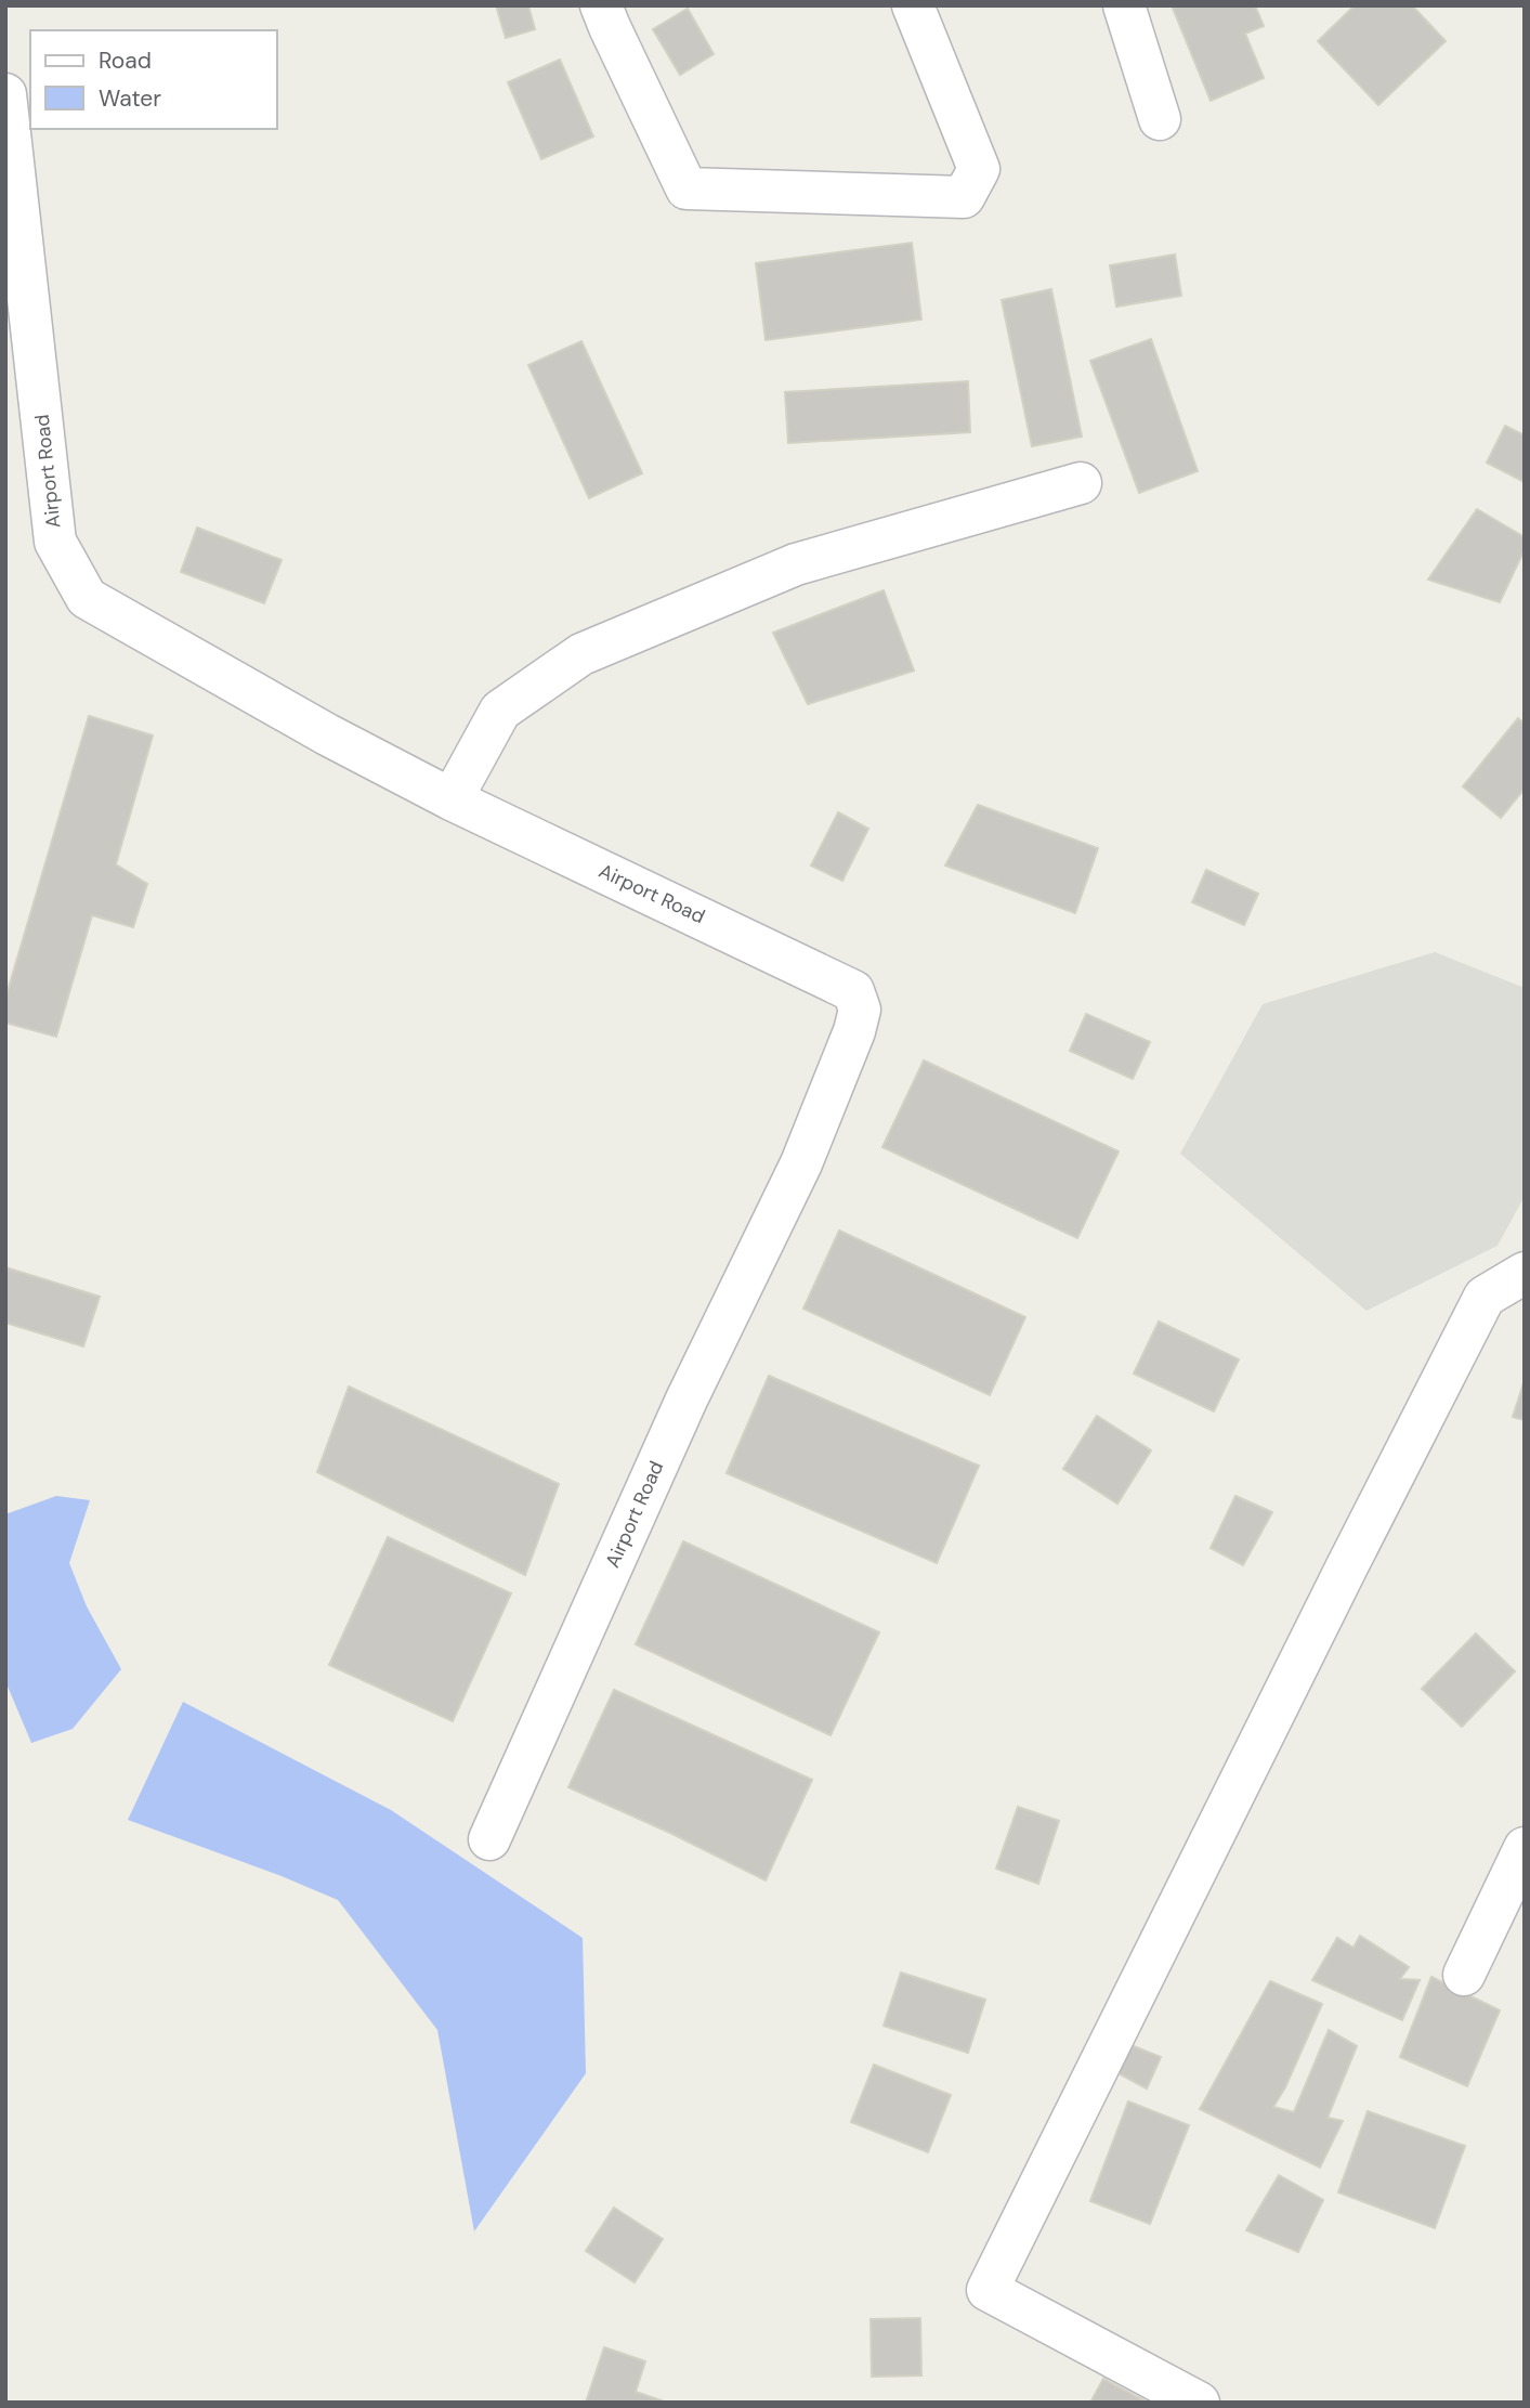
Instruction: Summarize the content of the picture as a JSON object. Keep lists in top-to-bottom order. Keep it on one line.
{"streets":{"street":["Airport Road"]},"legend":["Road","Water"]}
